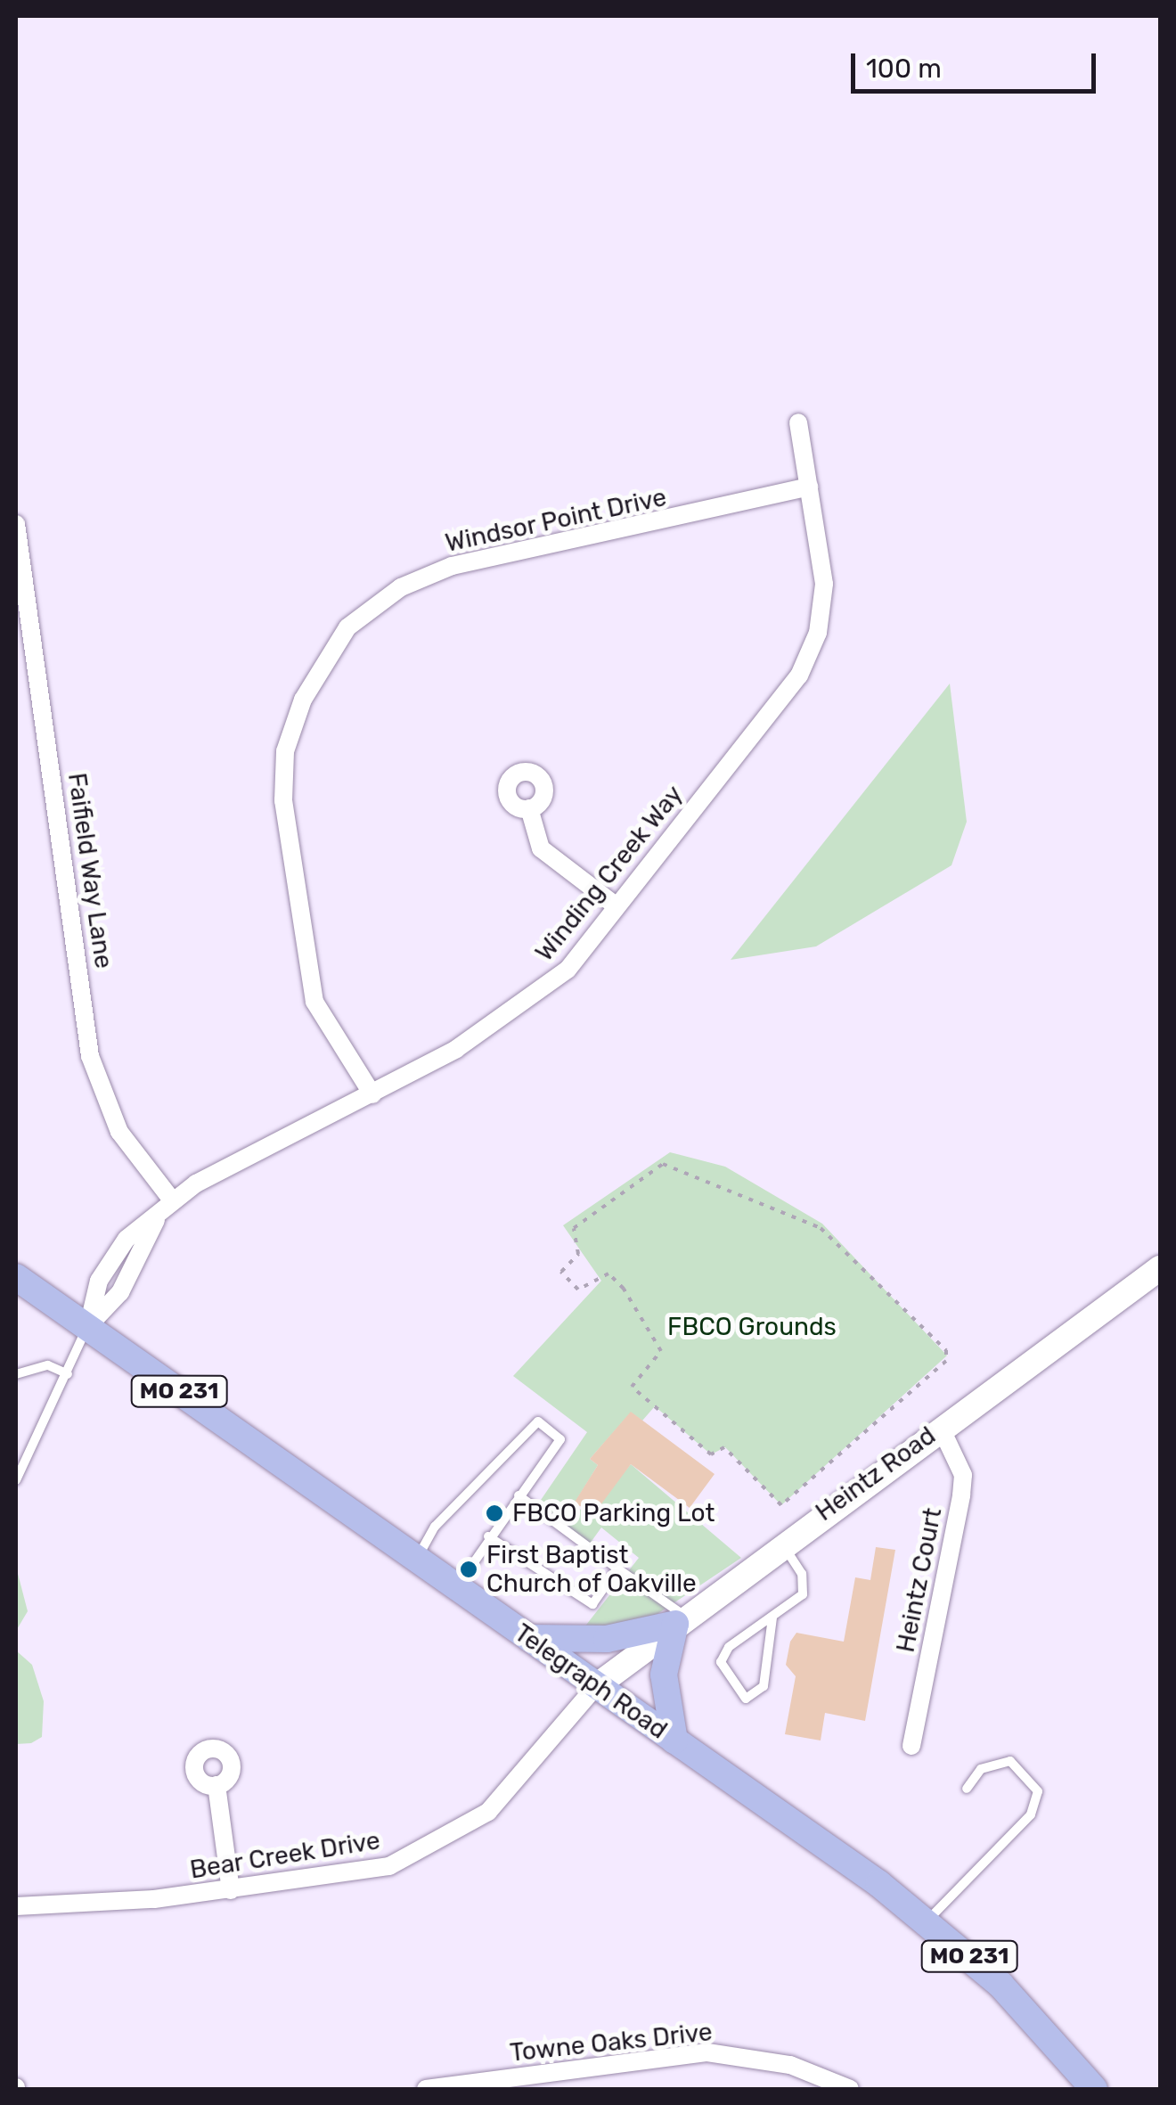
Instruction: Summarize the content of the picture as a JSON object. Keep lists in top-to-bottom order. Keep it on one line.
{"streets":{"main road":["MO 231","Telegraph Road"],"street":["Windsor Point Drive","Faifield Way Lane","Winding Creek Way","Heintz Road","Heintz Court","Bear Creek Drive","Towne Oaks Drive"]},"crossings":[["Windsor Point Drive","Winding Creek Way"],["Faifield Way Lane","Winding Creek Way"],["Winding Creek Way","Telegraph Road"],["Heintz Road","Heintz Court"],["Heintz Road","Telegraph Road"],["Heintz Road","Bear Creek Drive"],["Telegraph Road","Bear Creek Drive"]],"parks":["FBCO Grounds"],"places":["FBCO Parking Lot","First Baptist Church of Oakville"],"scale_bar":"100 m"}
